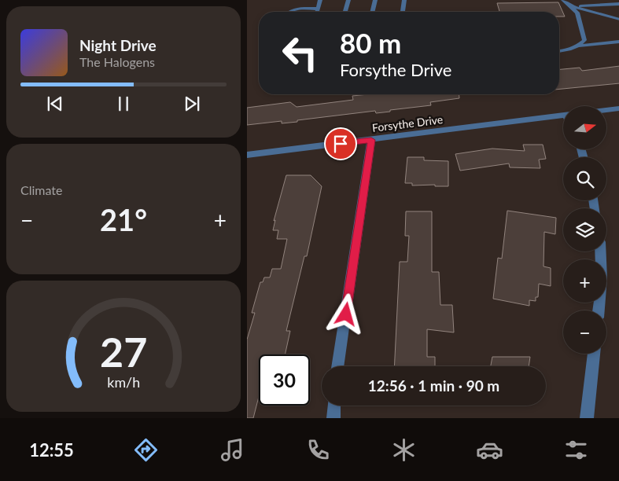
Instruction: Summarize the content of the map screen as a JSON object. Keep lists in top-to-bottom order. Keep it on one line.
{"streets":{"street":["Forsythe Drive"]},"north":"right","page":{"turn":["80 m","Forsythe Drive"],"song":["Night Drive","The Halogens"],"map_buttons":["+","−"],"tile":"Climate","heat":["−","21°","+"],"limit":"30","trip":"12:56 · 1 min · 90 m","tabs":"12:55","gauge":["27","km/h"]}}
